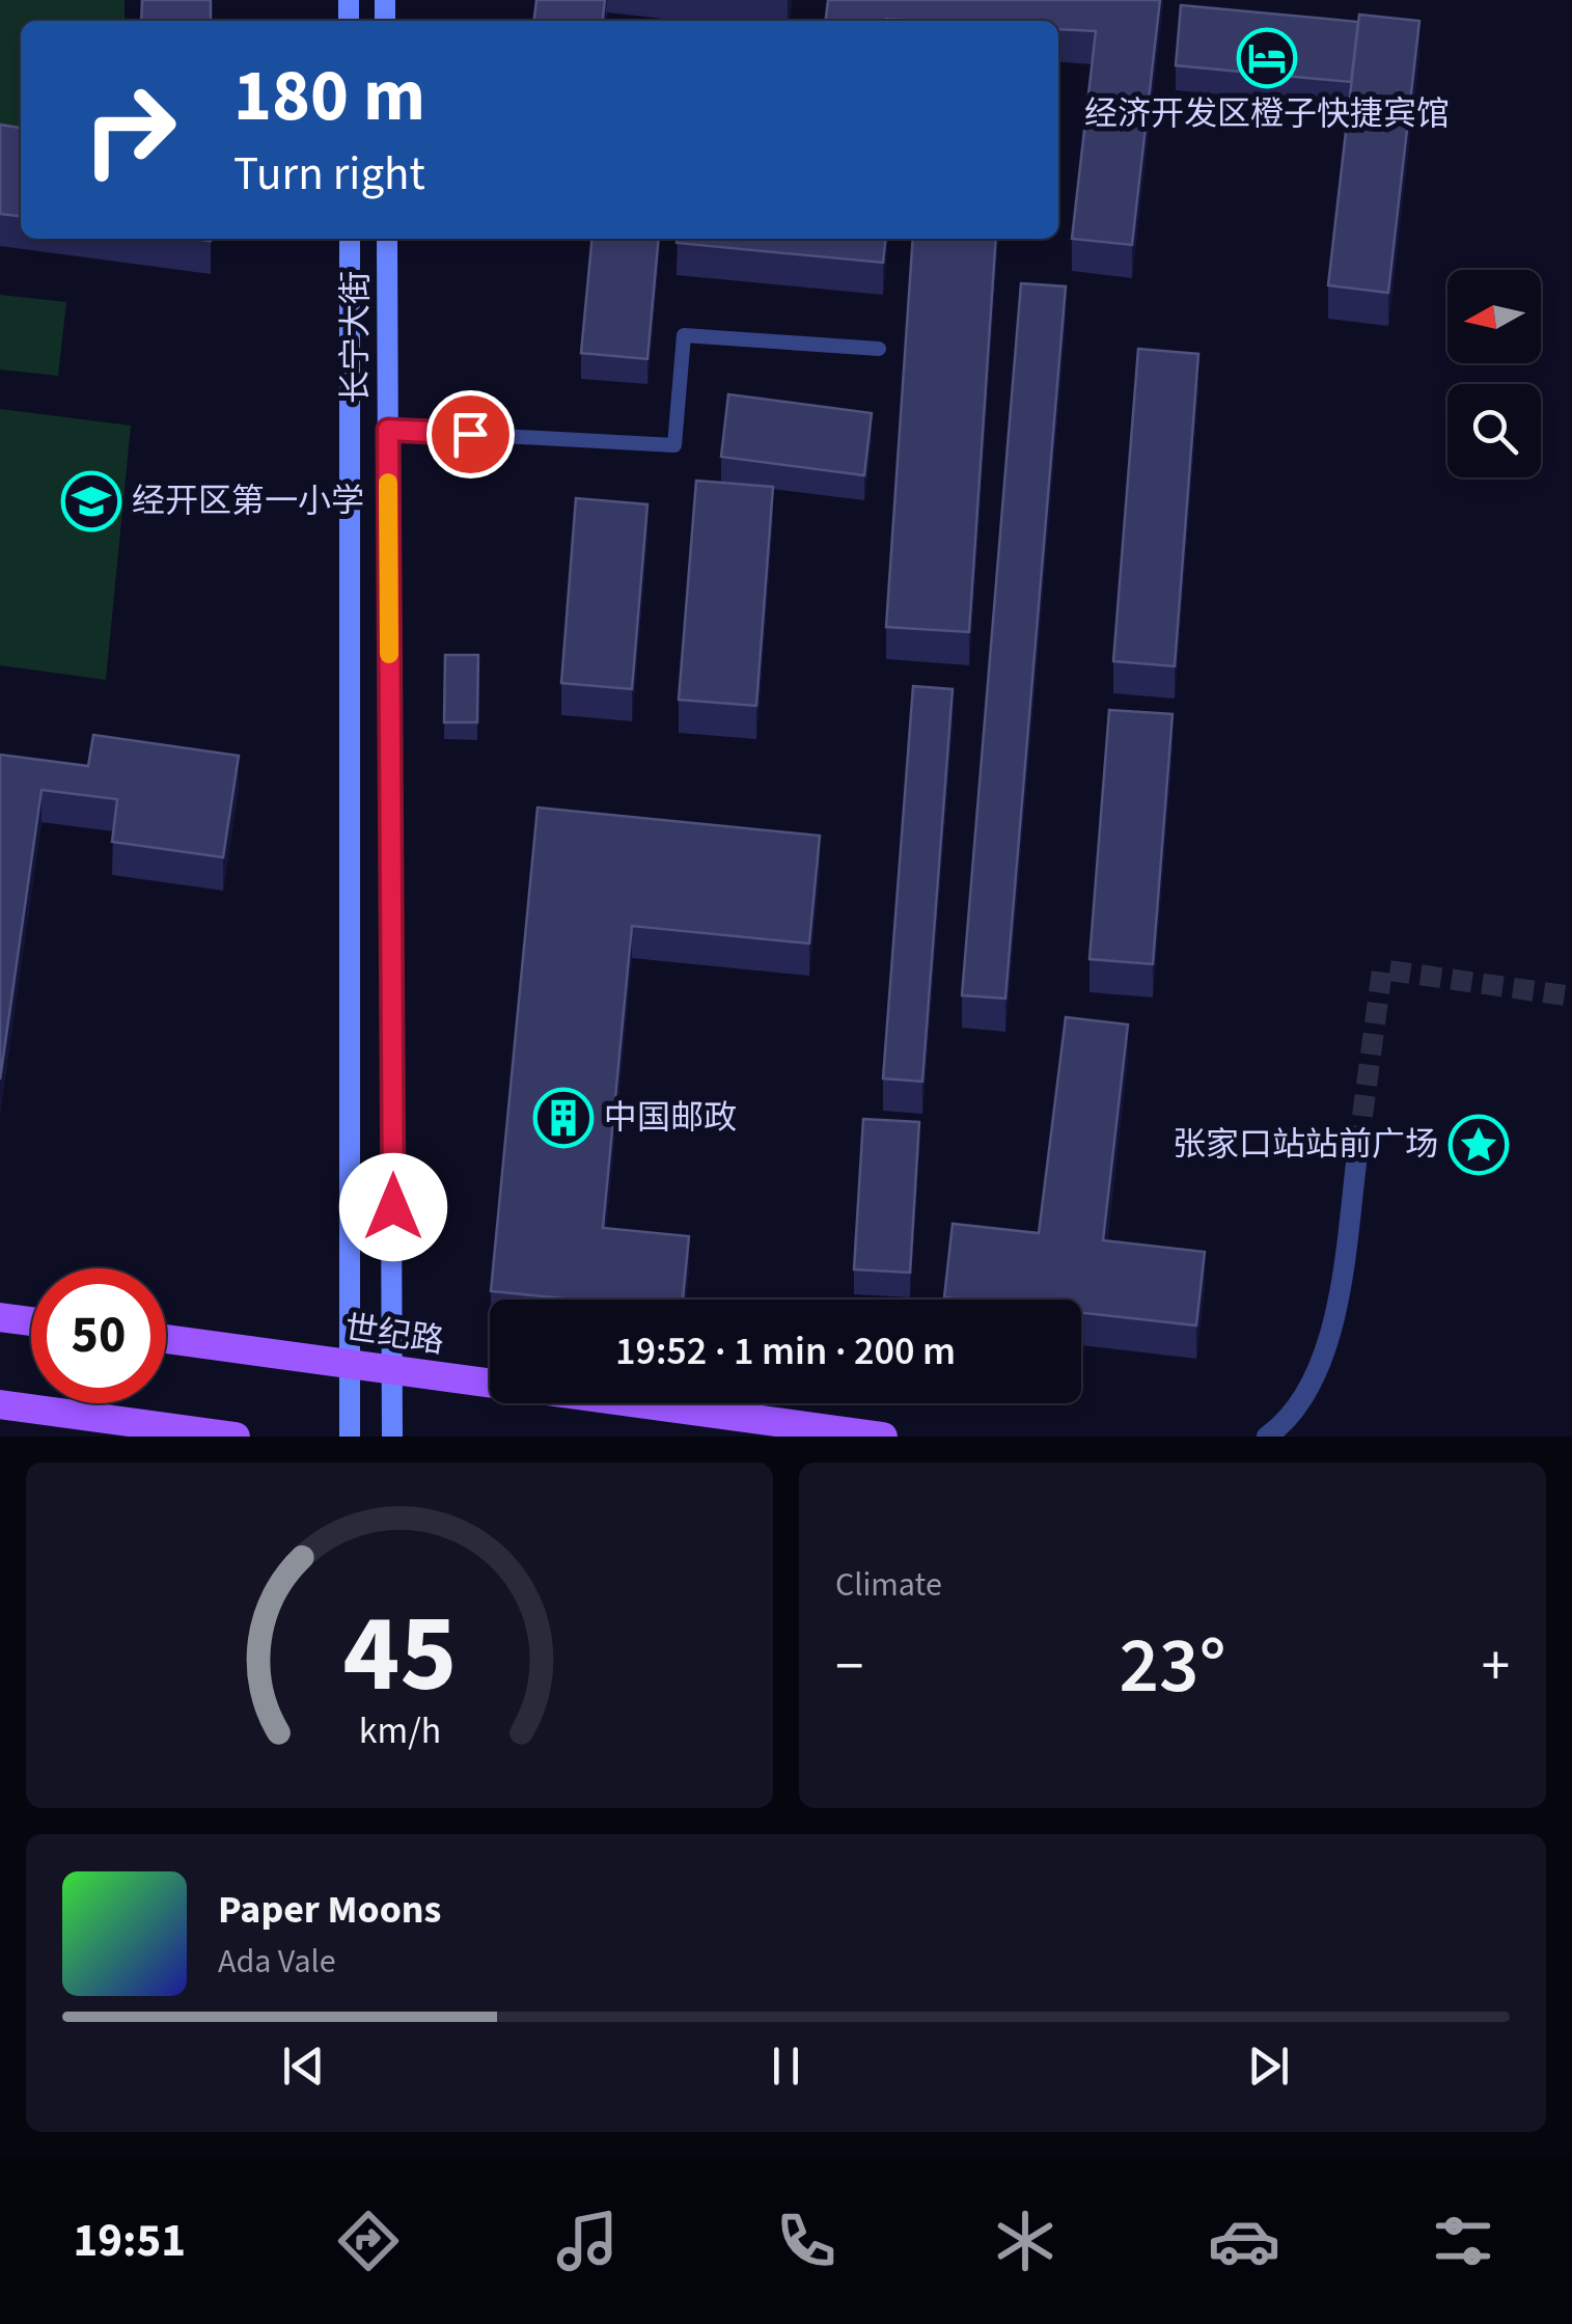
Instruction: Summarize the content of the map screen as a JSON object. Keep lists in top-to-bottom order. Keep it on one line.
{"streets":{"main road":["长宁大街","世纪路"]},"crossings":[["长宁大街","世纪路"]],"places":{"hotel":["经济开发区橙子快捷宾馆"],"school or university":["经开区第一小学"],"building":["中国邮政"],"place":["张家口站站前广场"]},"north":"left","page":{"turn":["180 m","Turn right"],"limit":"50","trip":"19:52 · 1 min · 200 m","tile":"Climate","heat":["−","23°","+"],"song":["Paper Moons","Ada Vale"],"tabs":"19:51","gauge":["45","km/h"]}}
